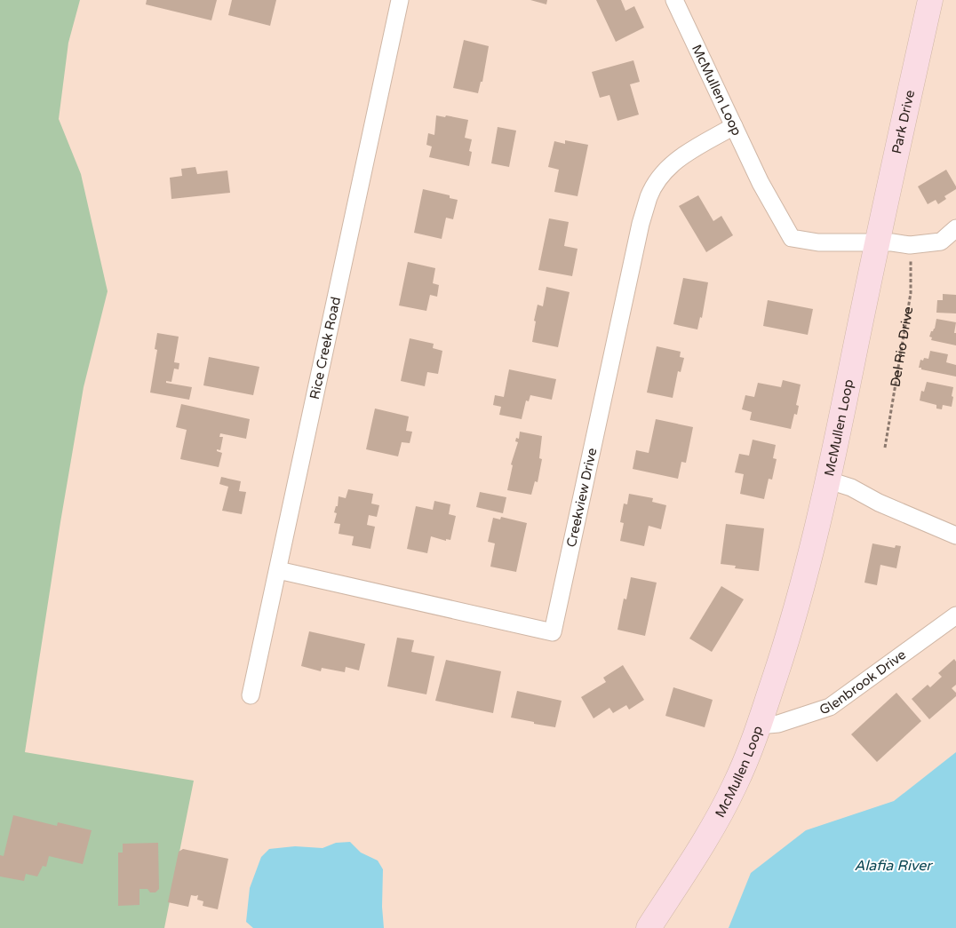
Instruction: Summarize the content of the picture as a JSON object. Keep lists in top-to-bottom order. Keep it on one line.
{"streets":{"street":["McMullen Loop","Park Drive","Rice Creek Road","Creekview Drive","Glenbrook Drive"],"path":["Del Rio Drive"]},"crossings":[["McMullen Loop","Park Drive"],["McMullen Loop","Creekview Drive"],["McMullen Loop","Glenbrook Drive"],["Rice Creek Road","Creekview Drive"]],"water":["Alafia River"]}
